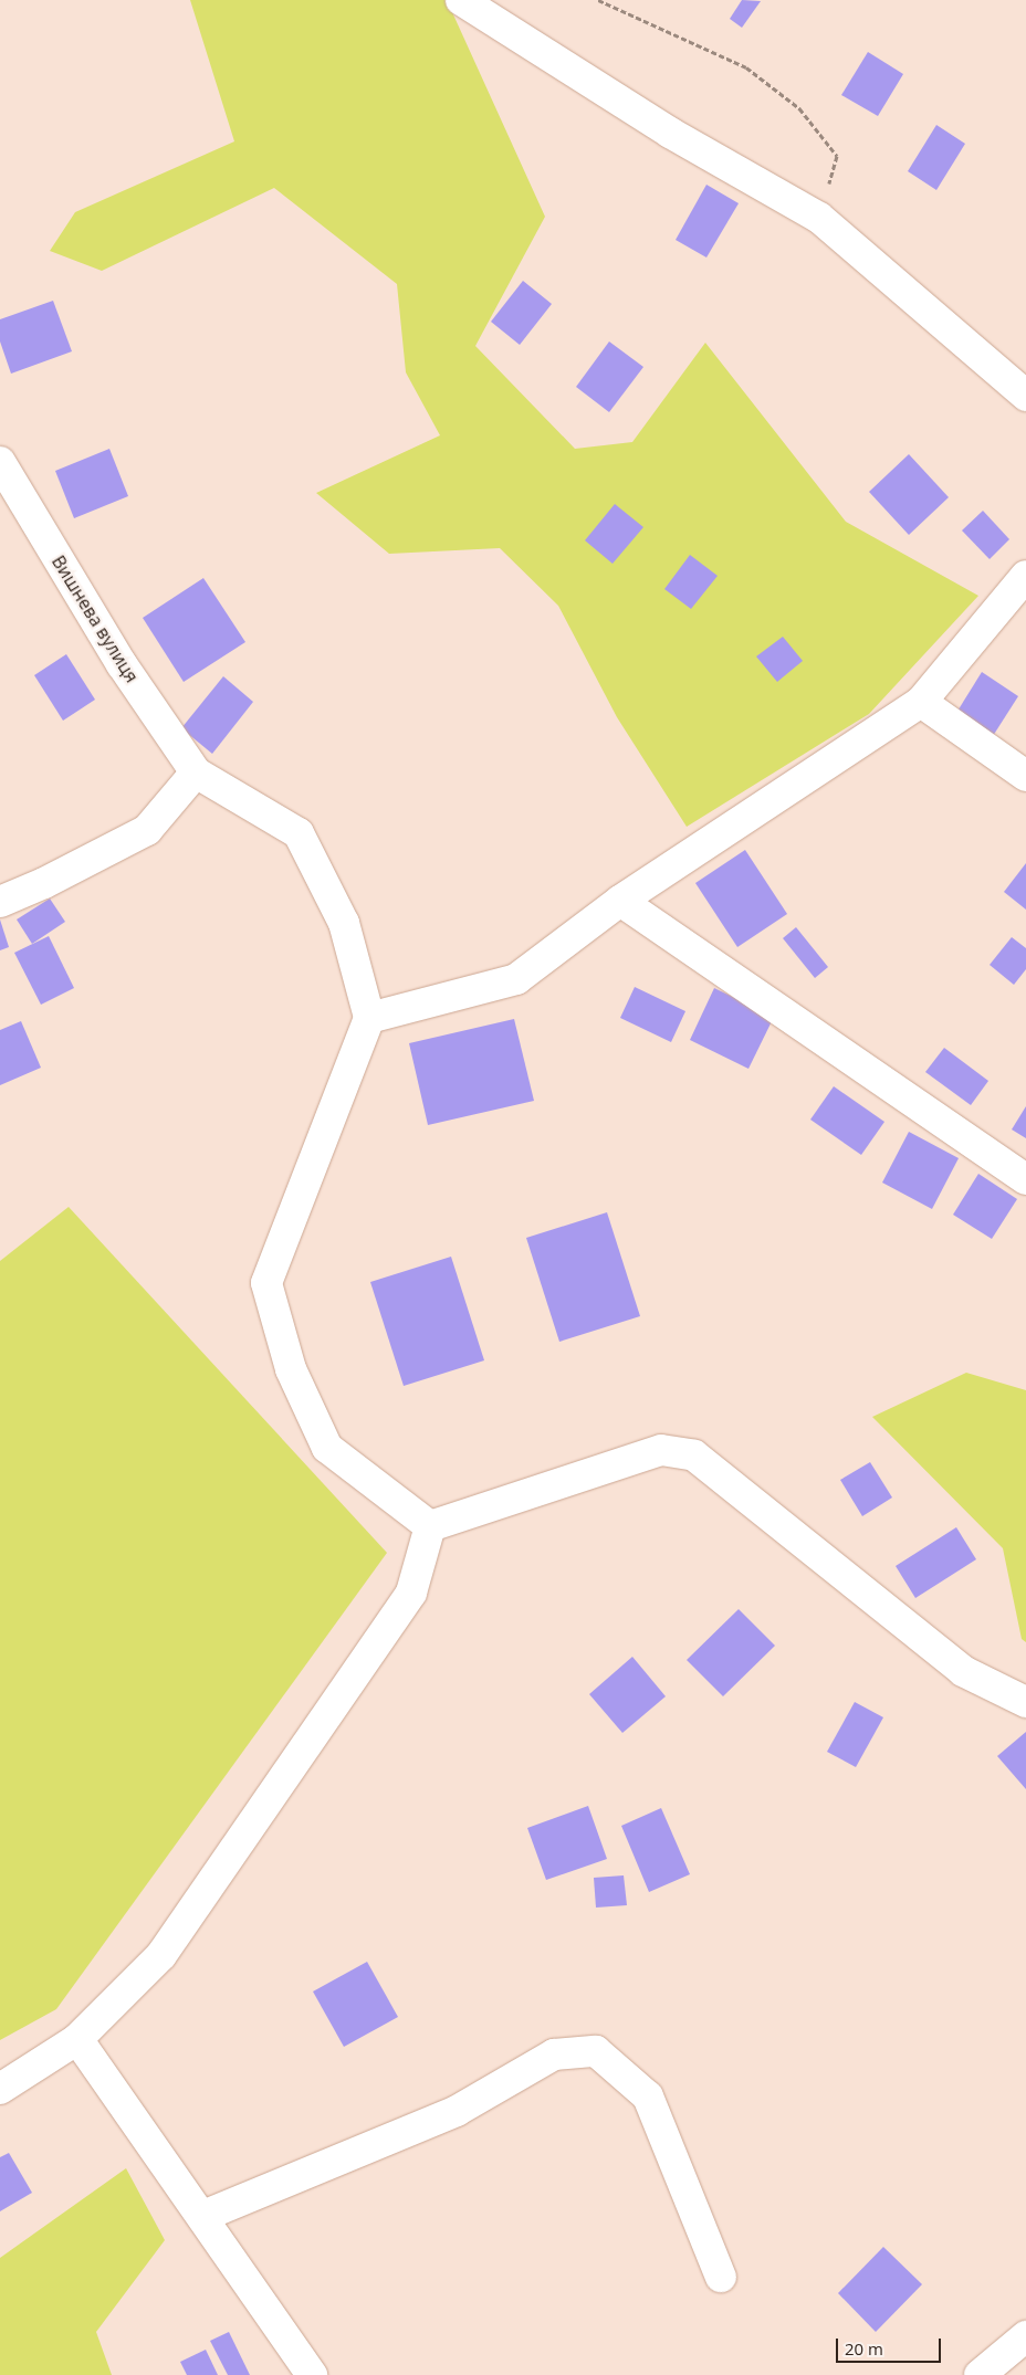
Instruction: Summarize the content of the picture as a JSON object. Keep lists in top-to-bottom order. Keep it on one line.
{"streets":{"street":["Вишнева вулиця"]},"scale_bar":"20 m"}
